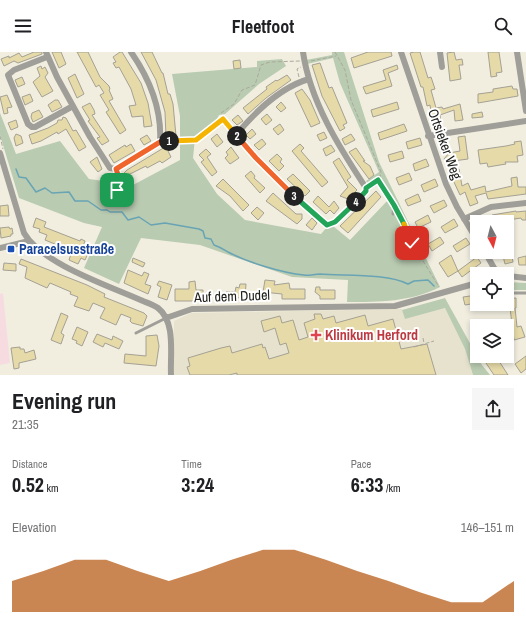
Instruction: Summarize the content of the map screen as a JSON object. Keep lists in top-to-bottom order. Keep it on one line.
{"streets":{"street":["Ortsieker Weg","Auf dem Dudel"]},"places":{"transit":["Paracelsusstraße"],"health":["Klinikum Herford"]},"north":"bottom","page":{"header":"Fleetfoot","pins":["2","1","3","4"],"heading":["Evening run","21:35"],"stats":[["Distance","0.52 km"],["Time","3:24"],["Pace","6:33 /km"]],"chart":["Elevation","146–151 m"]}}
